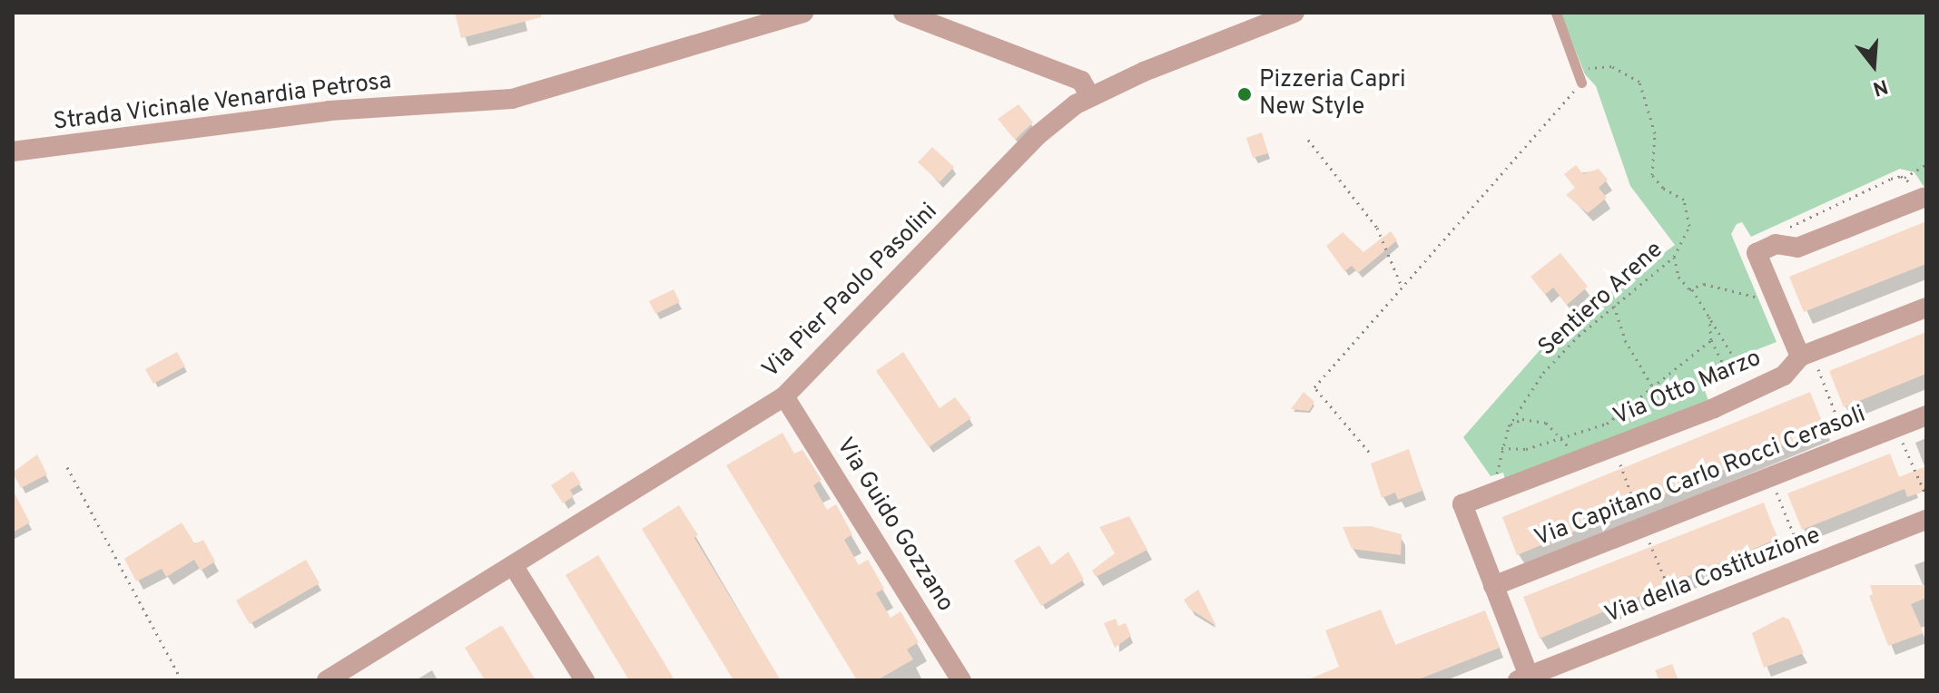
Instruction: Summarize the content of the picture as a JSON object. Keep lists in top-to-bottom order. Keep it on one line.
{"streets":{"street":["Strada Vicinale Venardia Petrosa","Via Pier Paolo Pasolini","Via Otto Marzo","Via Capitano Carlo Rocci Cerasoli","Via Guido Gozzano","Via della Costituzione"],"path":["Sentiero Arene"]},"crossings":[["Via Pier Paolo Pasolini","Via Guido Gozzano"],["Sentiero Arene","Via Otto Marzo"],["Via Otto Marzo","Via Capitano Carlo Rocci Cerasoli"]],"places":["Pizzeria Capri New Style"],"north":"bottom"}
